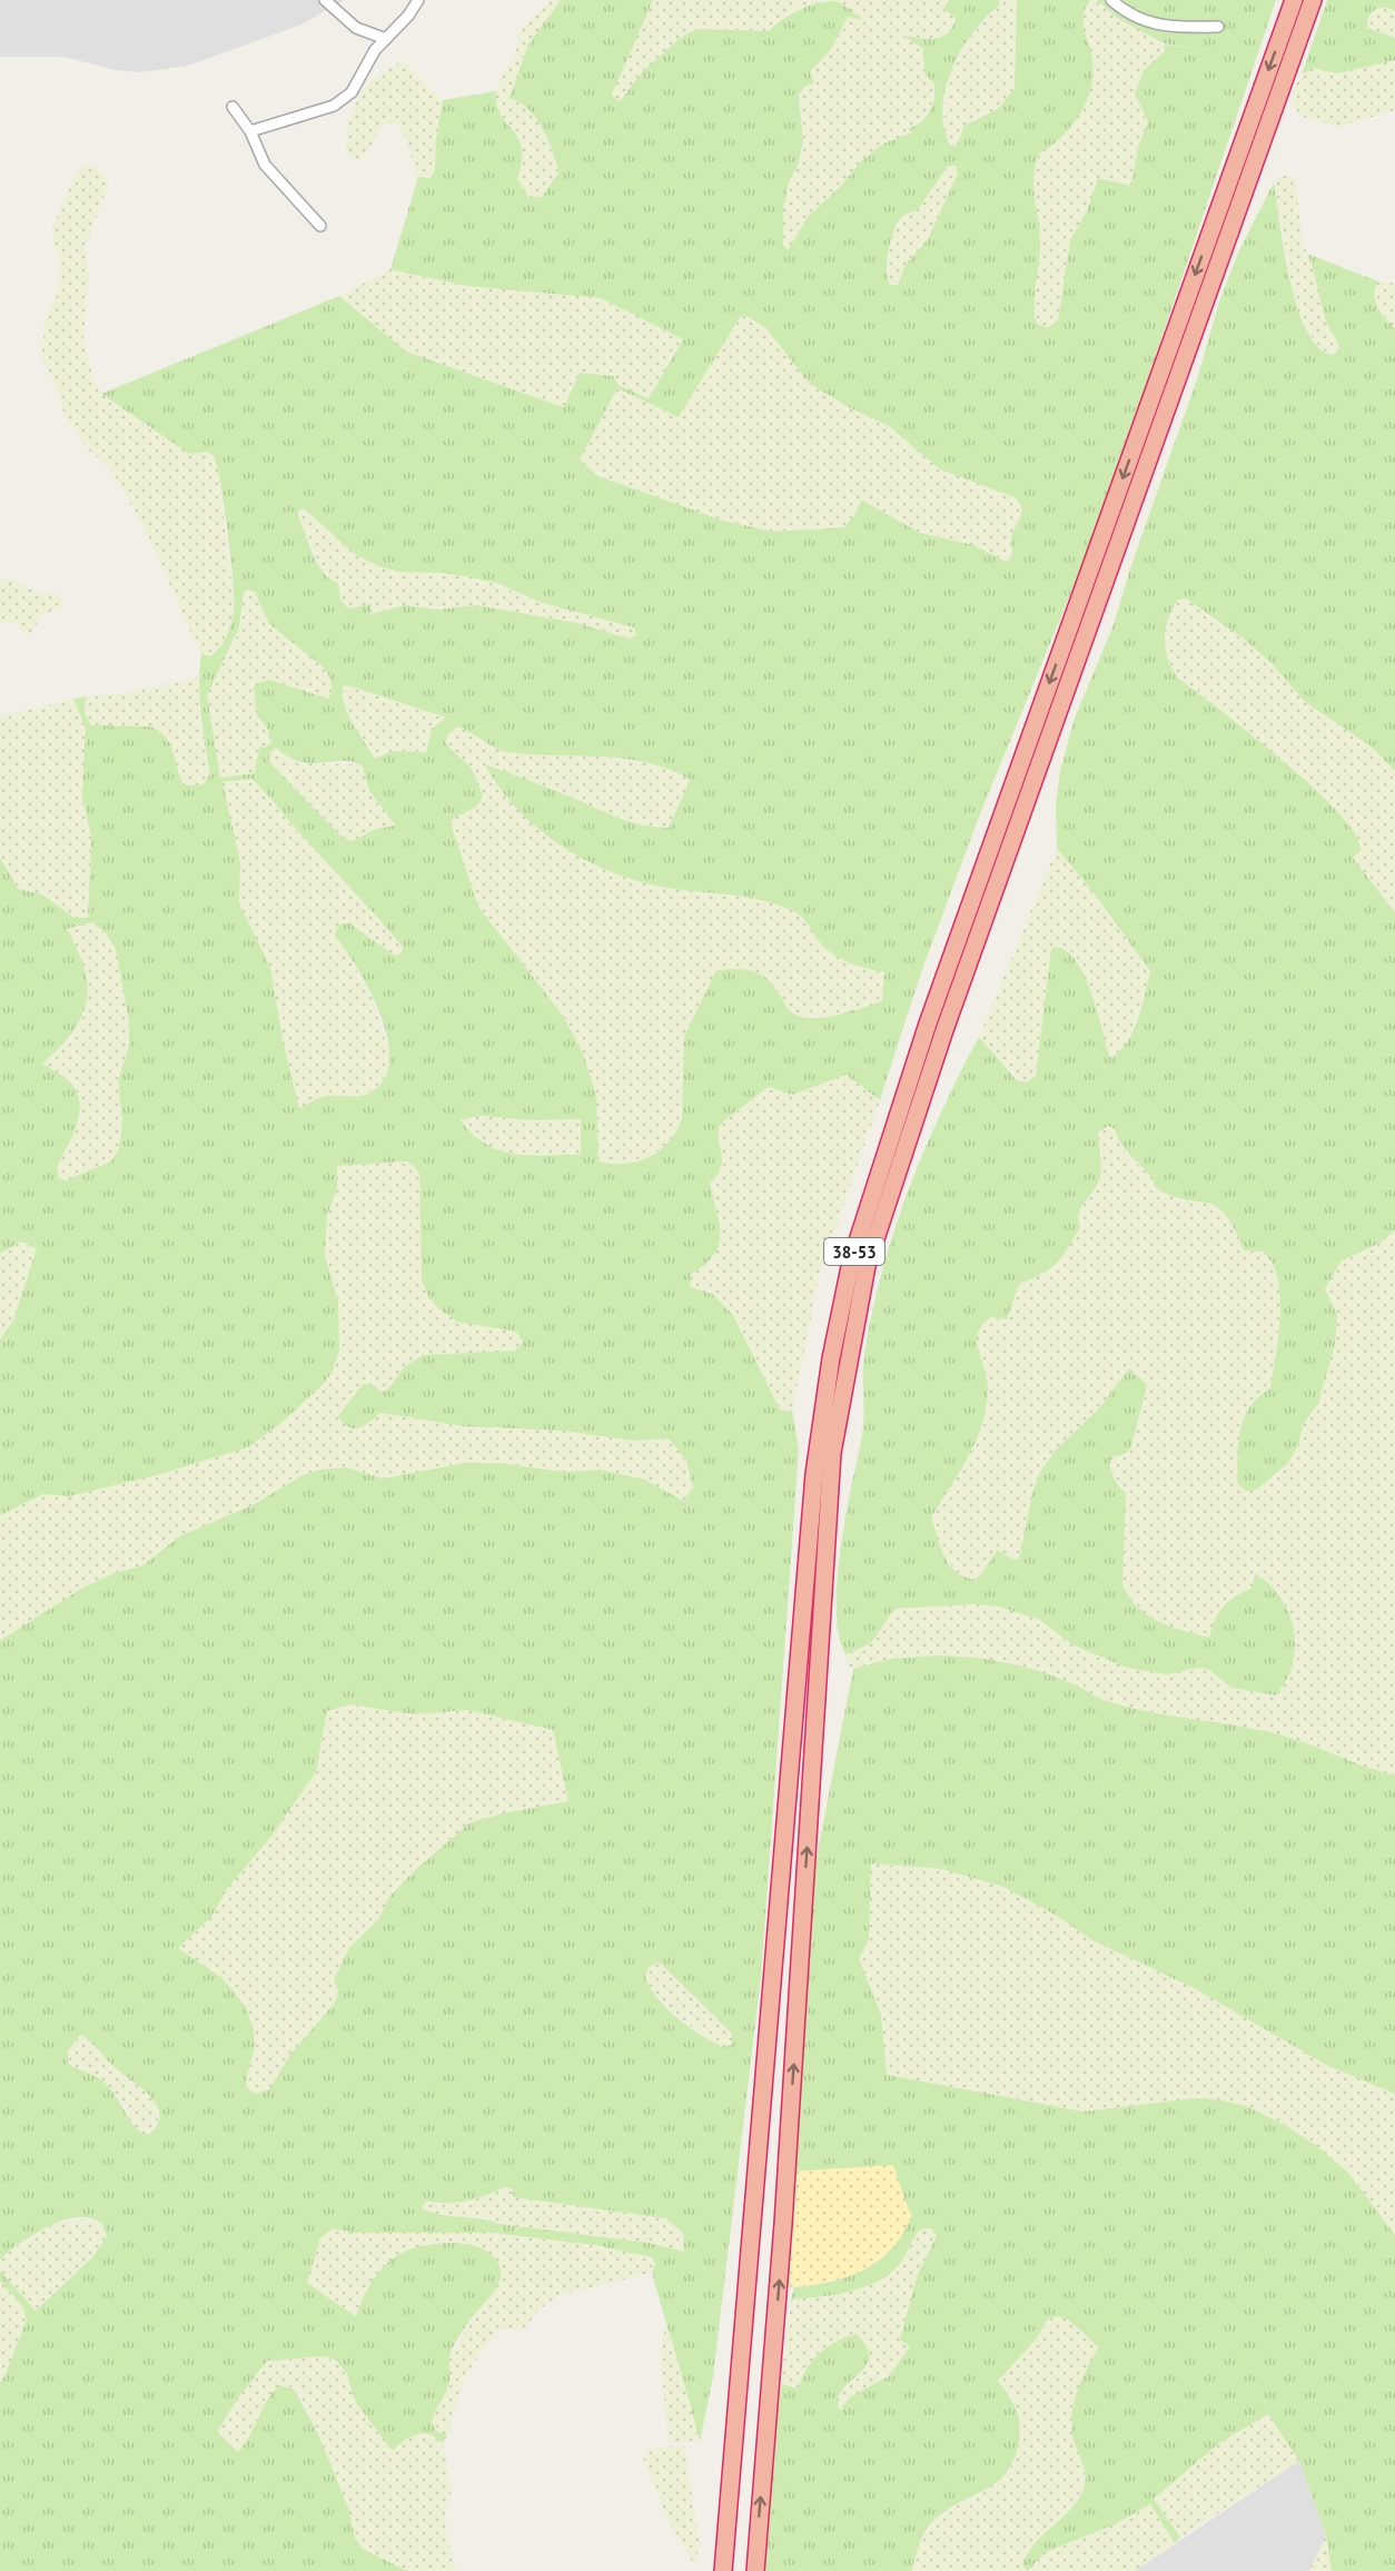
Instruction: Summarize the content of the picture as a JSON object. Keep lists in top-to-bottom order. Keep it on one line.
{"streets":{"highway":["38-53"]}}
